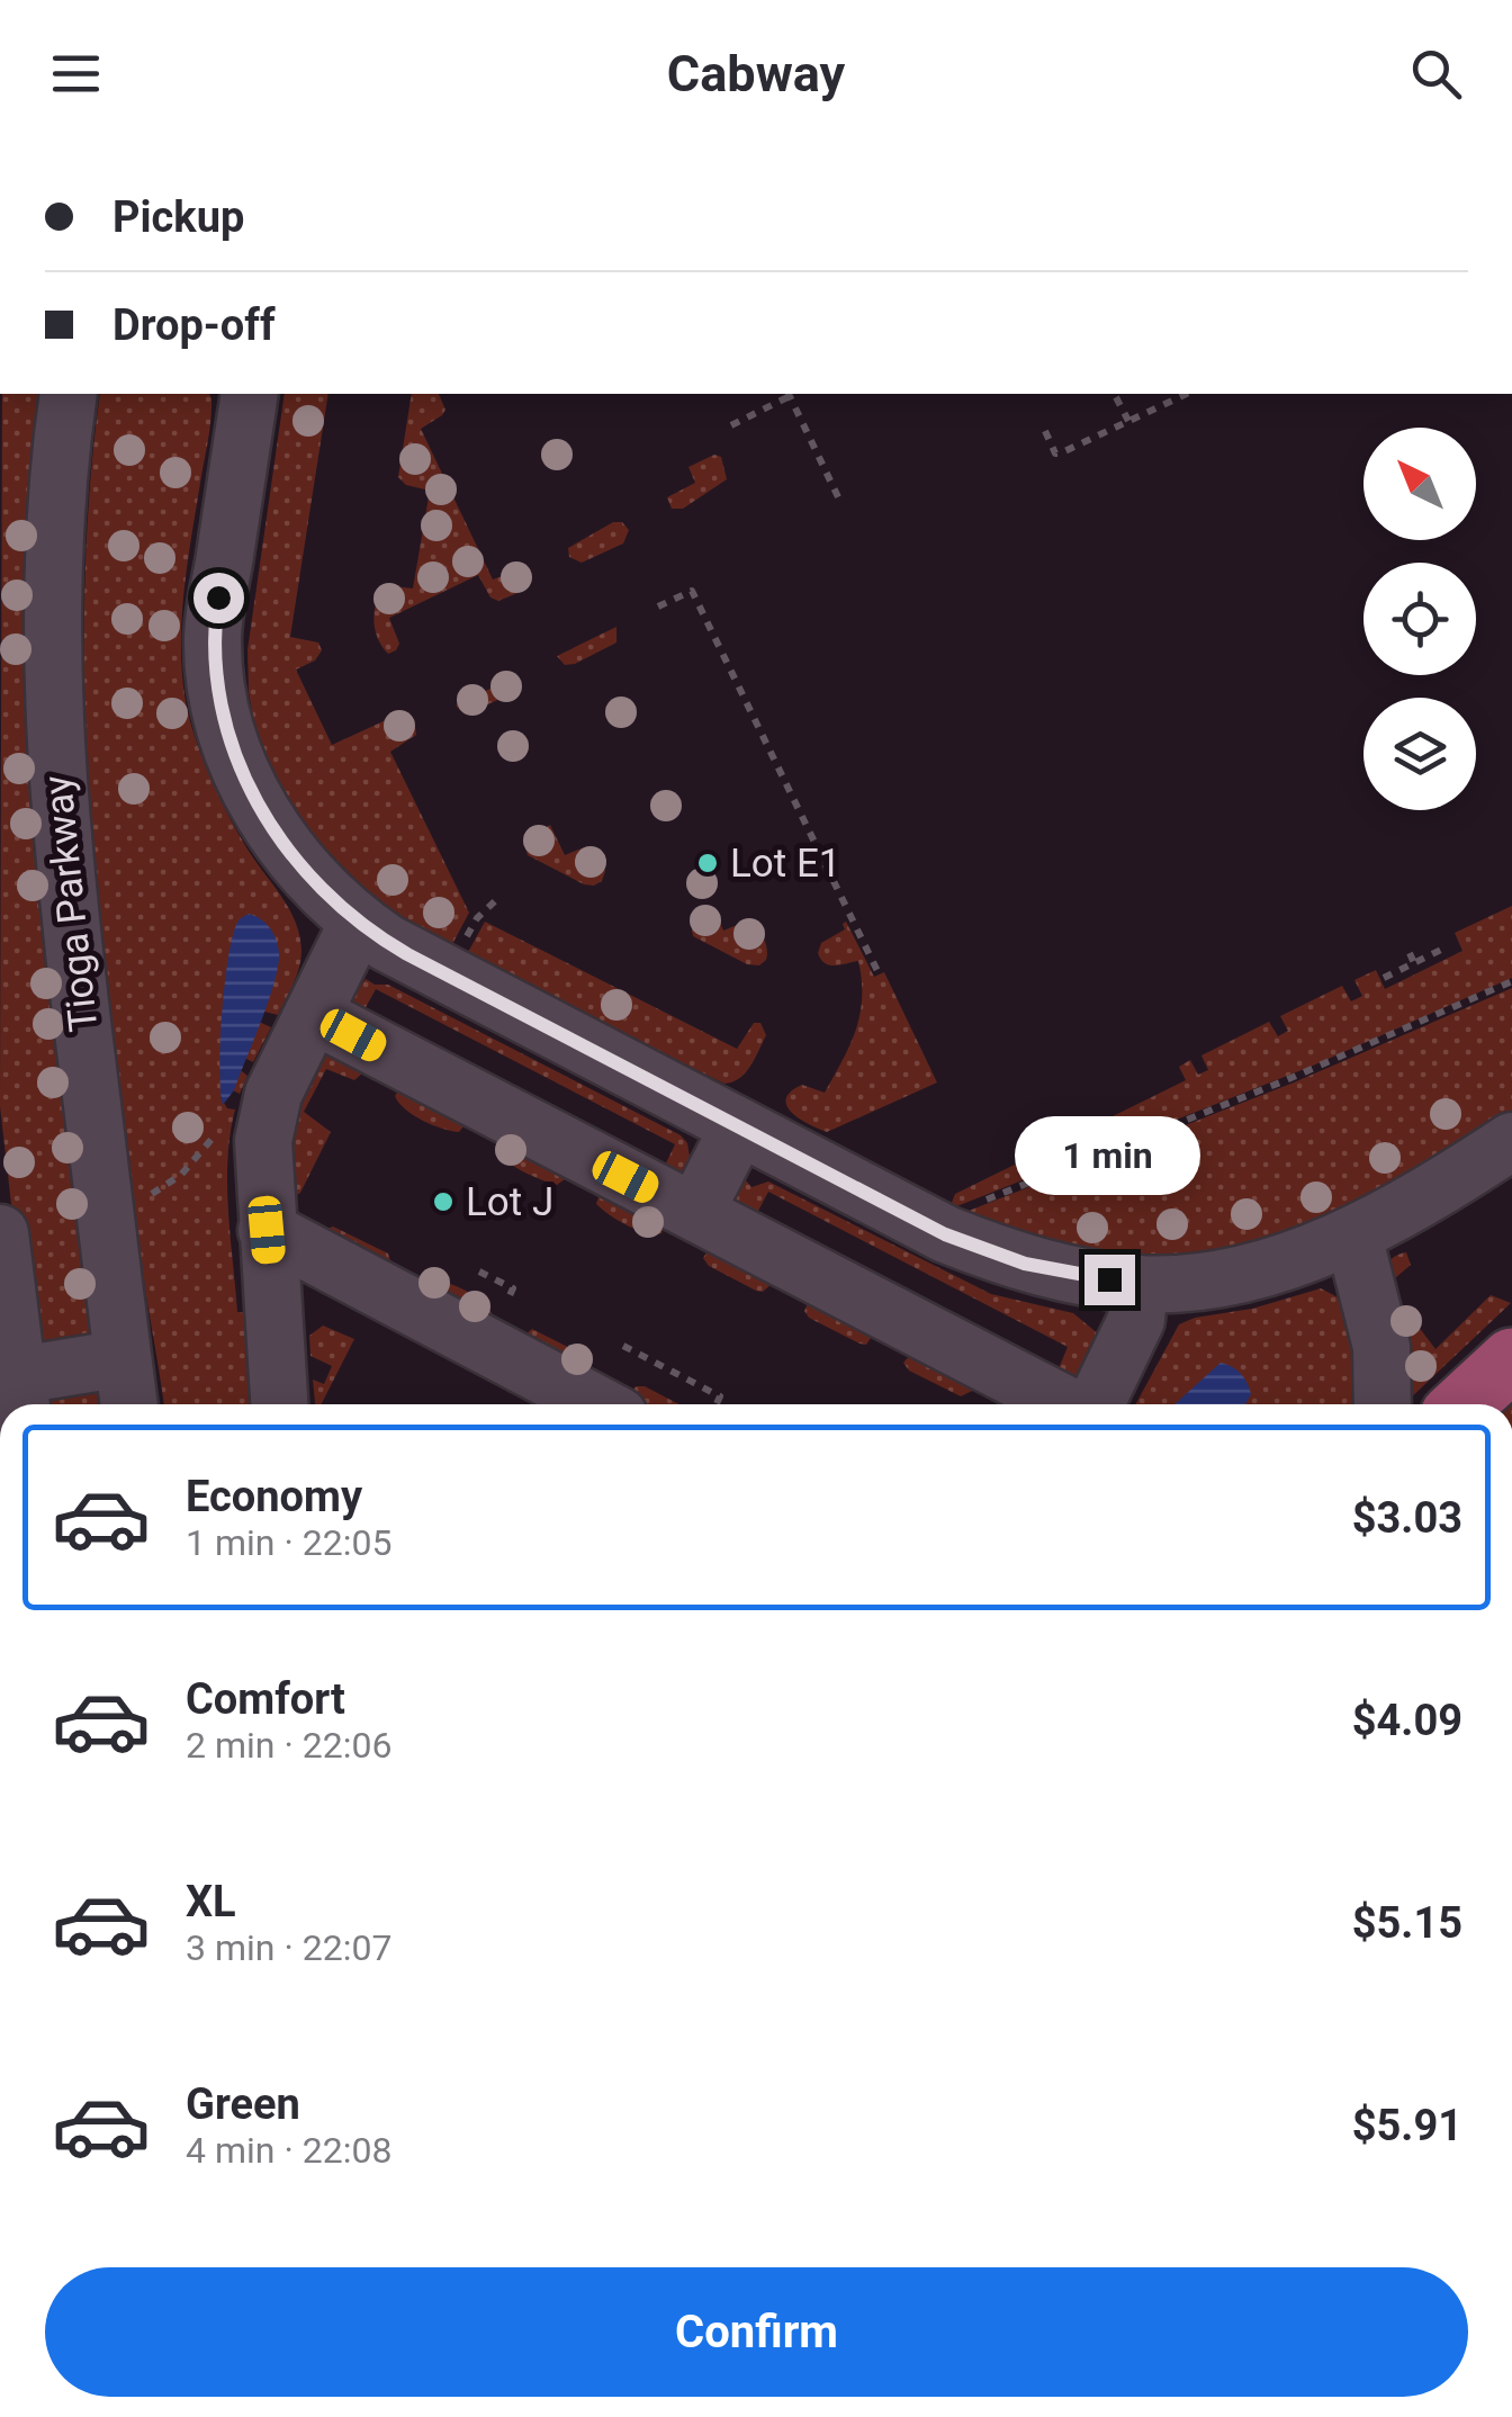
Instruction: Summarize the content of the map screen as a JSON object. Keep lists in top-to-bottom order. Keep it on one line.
{"streets":{"street":["Tioga Parkway"]},"places":["Lot E1","Lot J"],"north":"top left","page":{"header":"Cabway","banner":["Pickup","Drop-off"],"bubble":"1 min","list":[{"name":"Economy","note":"1 min · 22:05","value":"$3.03"},{"name":"Comfort","note":"2 min · 22:06","value":"$4.09"},{"name":"XL","note":"3 min · 22:07","value":"$5.15"},{"name":"Green","note":"4 min · 22:08","value":"$5.91"}],"buttons":"Confirm"}}
